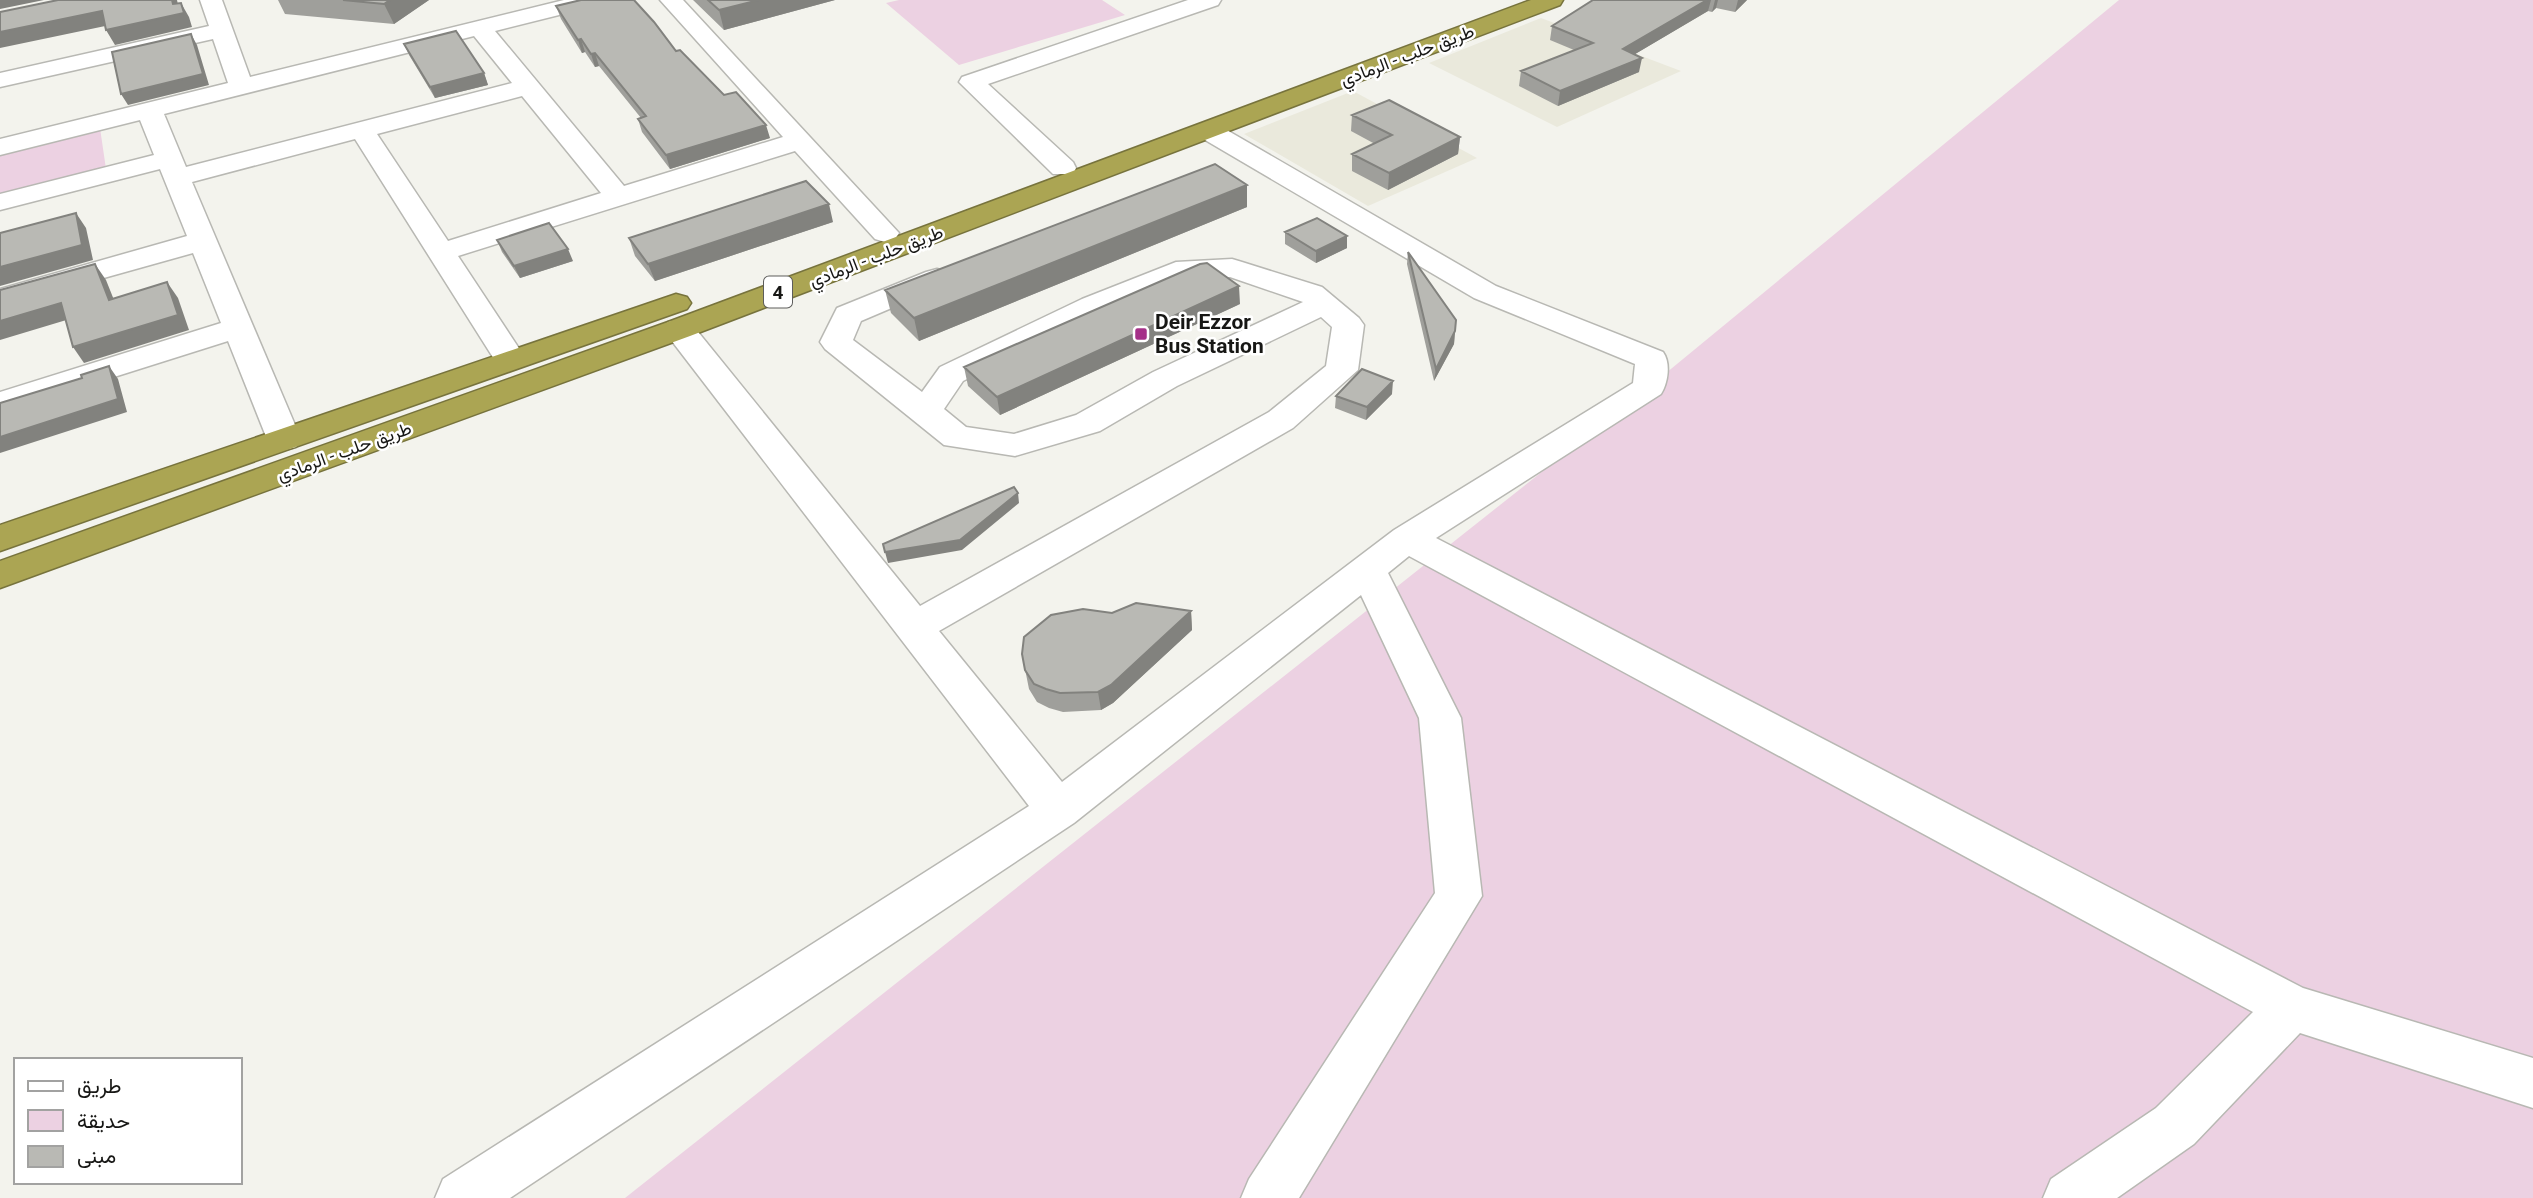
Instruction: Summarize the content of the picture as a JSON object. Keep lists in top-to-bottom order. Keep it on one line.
{"streets":{"highway":["طريق حلب - الرمادي","4"]},"places":{"transit":["Deir Ezzor Bus Station"]},"legend":["طريق","حديقة","مبنى"]}
